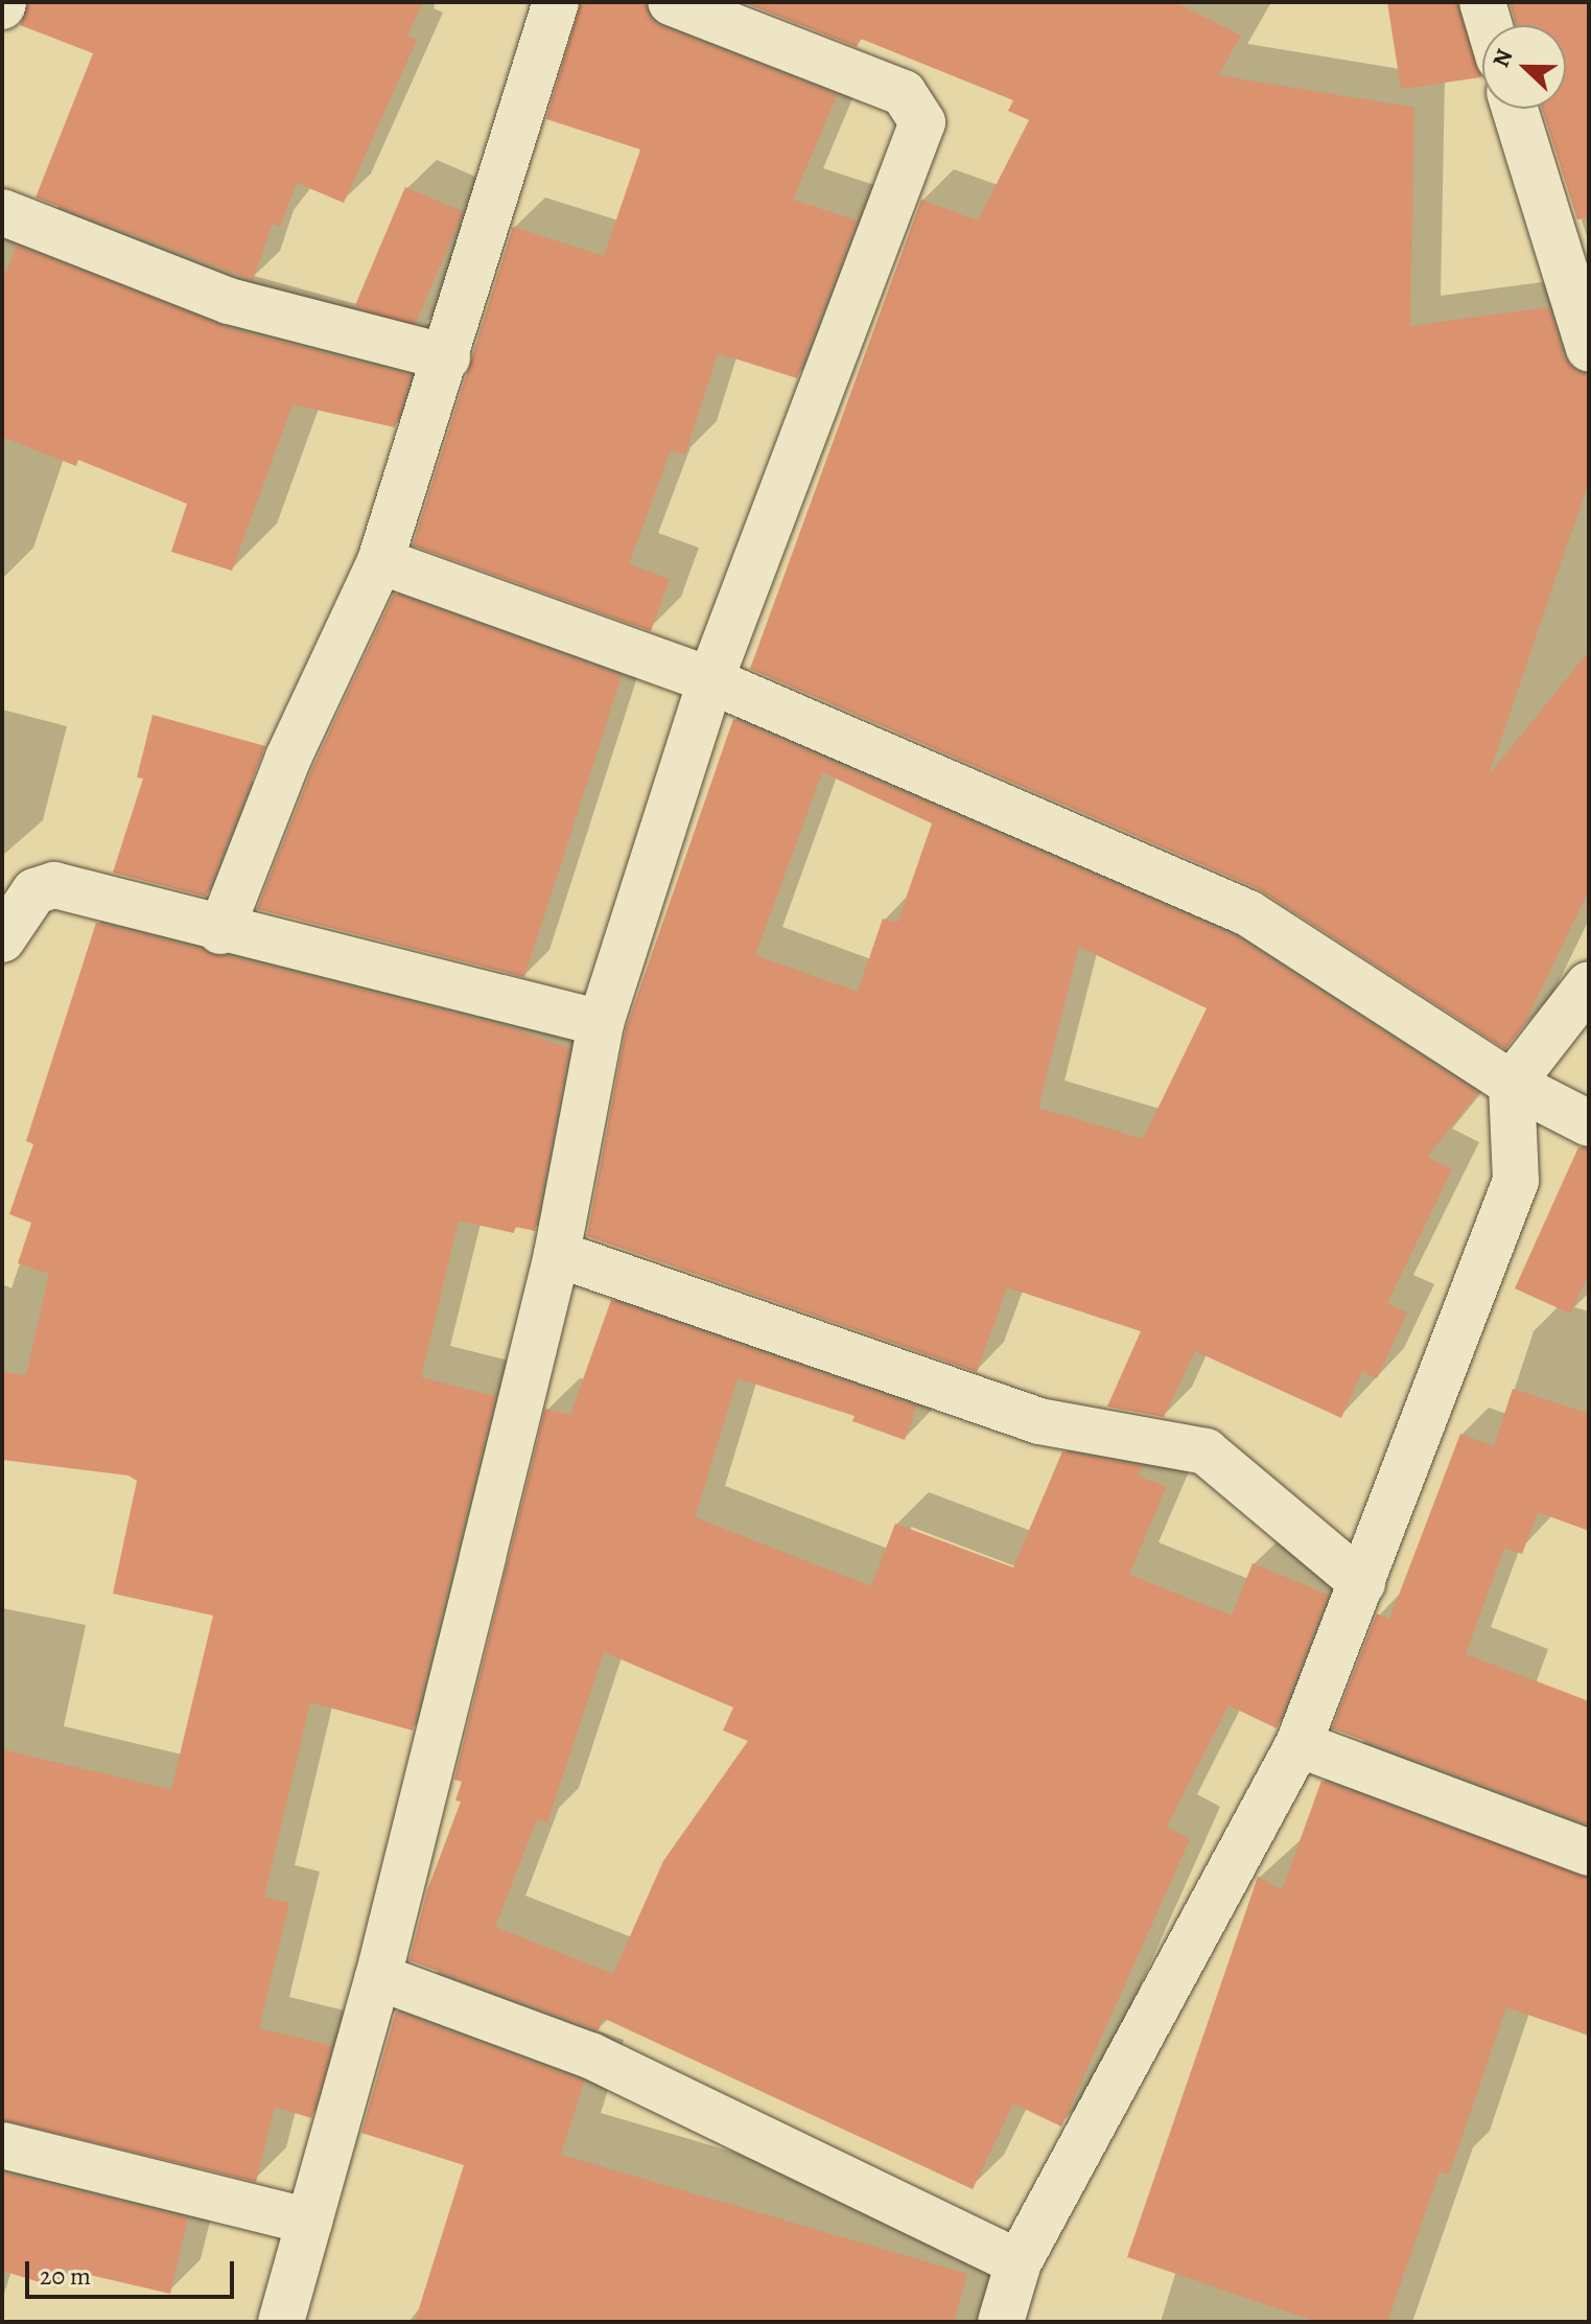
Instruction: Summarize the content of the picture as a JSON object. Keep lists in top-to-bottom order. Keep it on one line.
{"scale_bar":"20 m","north":"left"}
